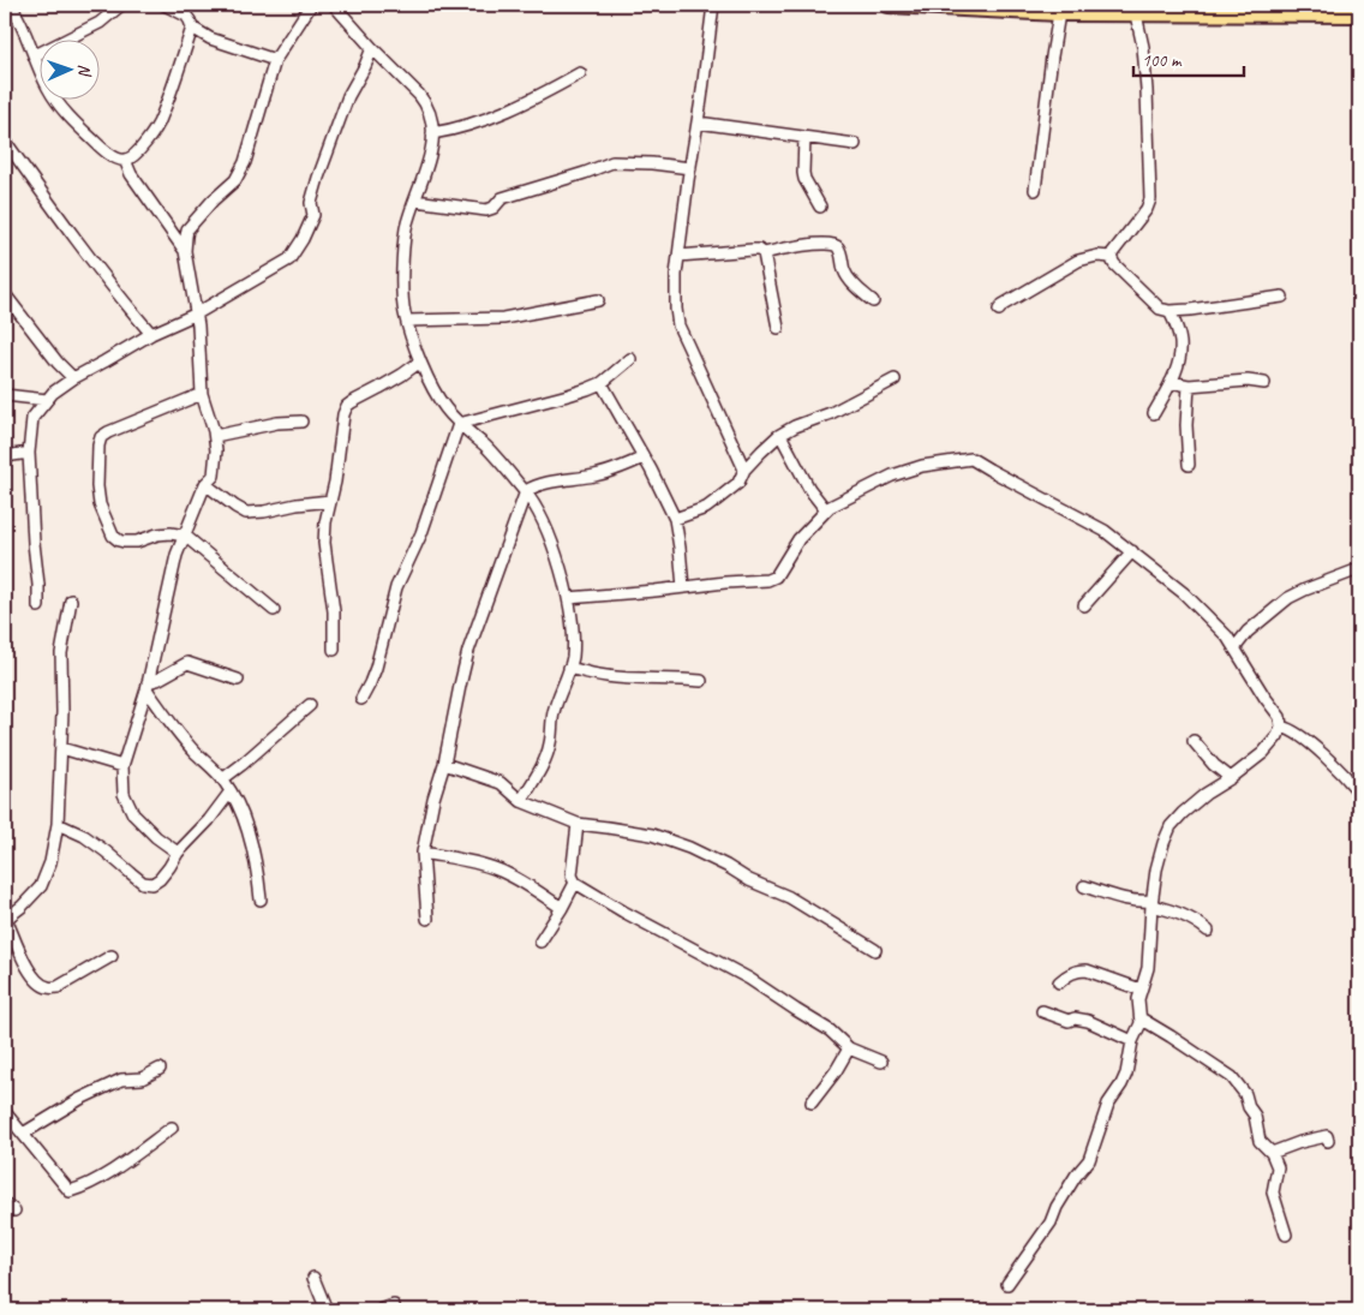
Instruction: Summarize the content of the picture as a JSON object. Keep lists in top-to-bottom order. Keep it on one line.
{"scale_bar":"100 m","north":"right"}
